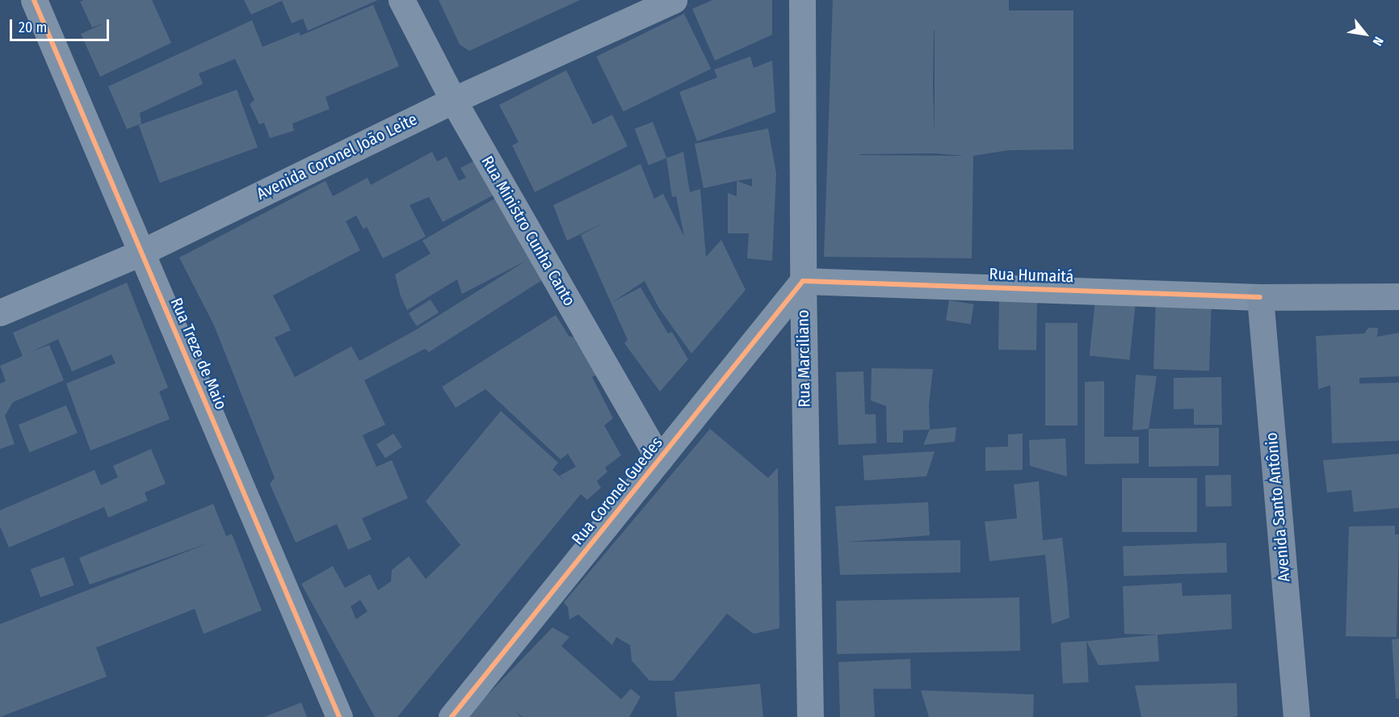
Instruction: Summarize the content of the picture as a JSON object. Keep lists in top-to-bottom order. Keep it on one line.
{"streets":{"main road":["Rua Humaitá","Avenida Santo Antônio"],"street":["Avenida Coronel João Leite","Rua Ministro Cunha Canto","Rua Treze de Maio","Rua Marciliano","Rua Coronel Guedes"]},"crossings":[["Avenida Coronel João Leite","Rua Ministro Cunha Canto"],["Avenida Coronel João Leite","Rua Treze de Maio"],["Rua Ministro Cunha Canto","Rua Coronel Guedes"],["Rua Humaitá","Rua Marciliano"],["Rua Humaitá","Rua Coronel Guedes"],["Rua Humaitá","Avenida Santo Antônio"],["Rua Marciliano","Rua Coronel Guedes"]],"scale_bar":"20 m","north":"bottom right"}
